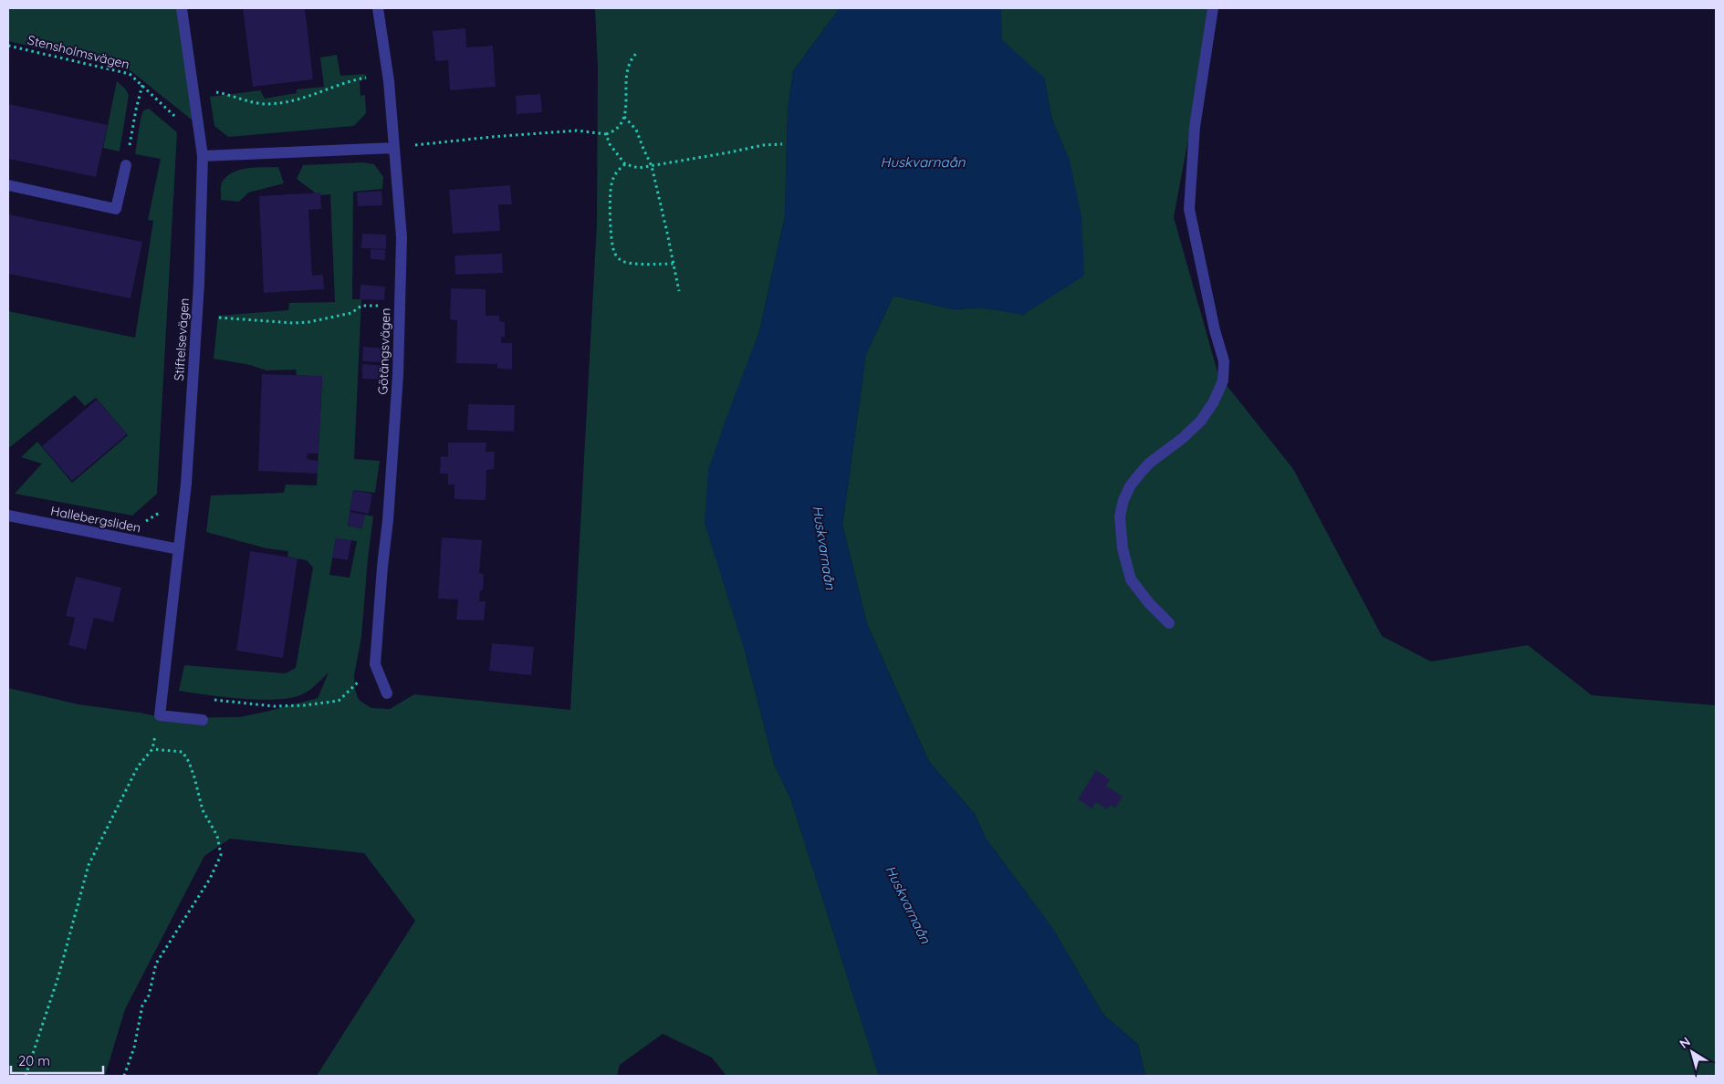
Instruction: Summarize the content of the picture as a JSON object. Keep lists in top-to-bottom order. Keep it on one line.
{"streets":{"street":["Stiftelsevägen","Götängsvägen","Hallebergsliden"],"path":["Stensholmsvägen"]},"crossings":[["Stensholmsvägen","Stiftelsevägen"],["Stiftelsevägen","Hallebergsliden"]],"water":["Huskvarnaån"],"scale_bar":"20 m","north":"top left"}
